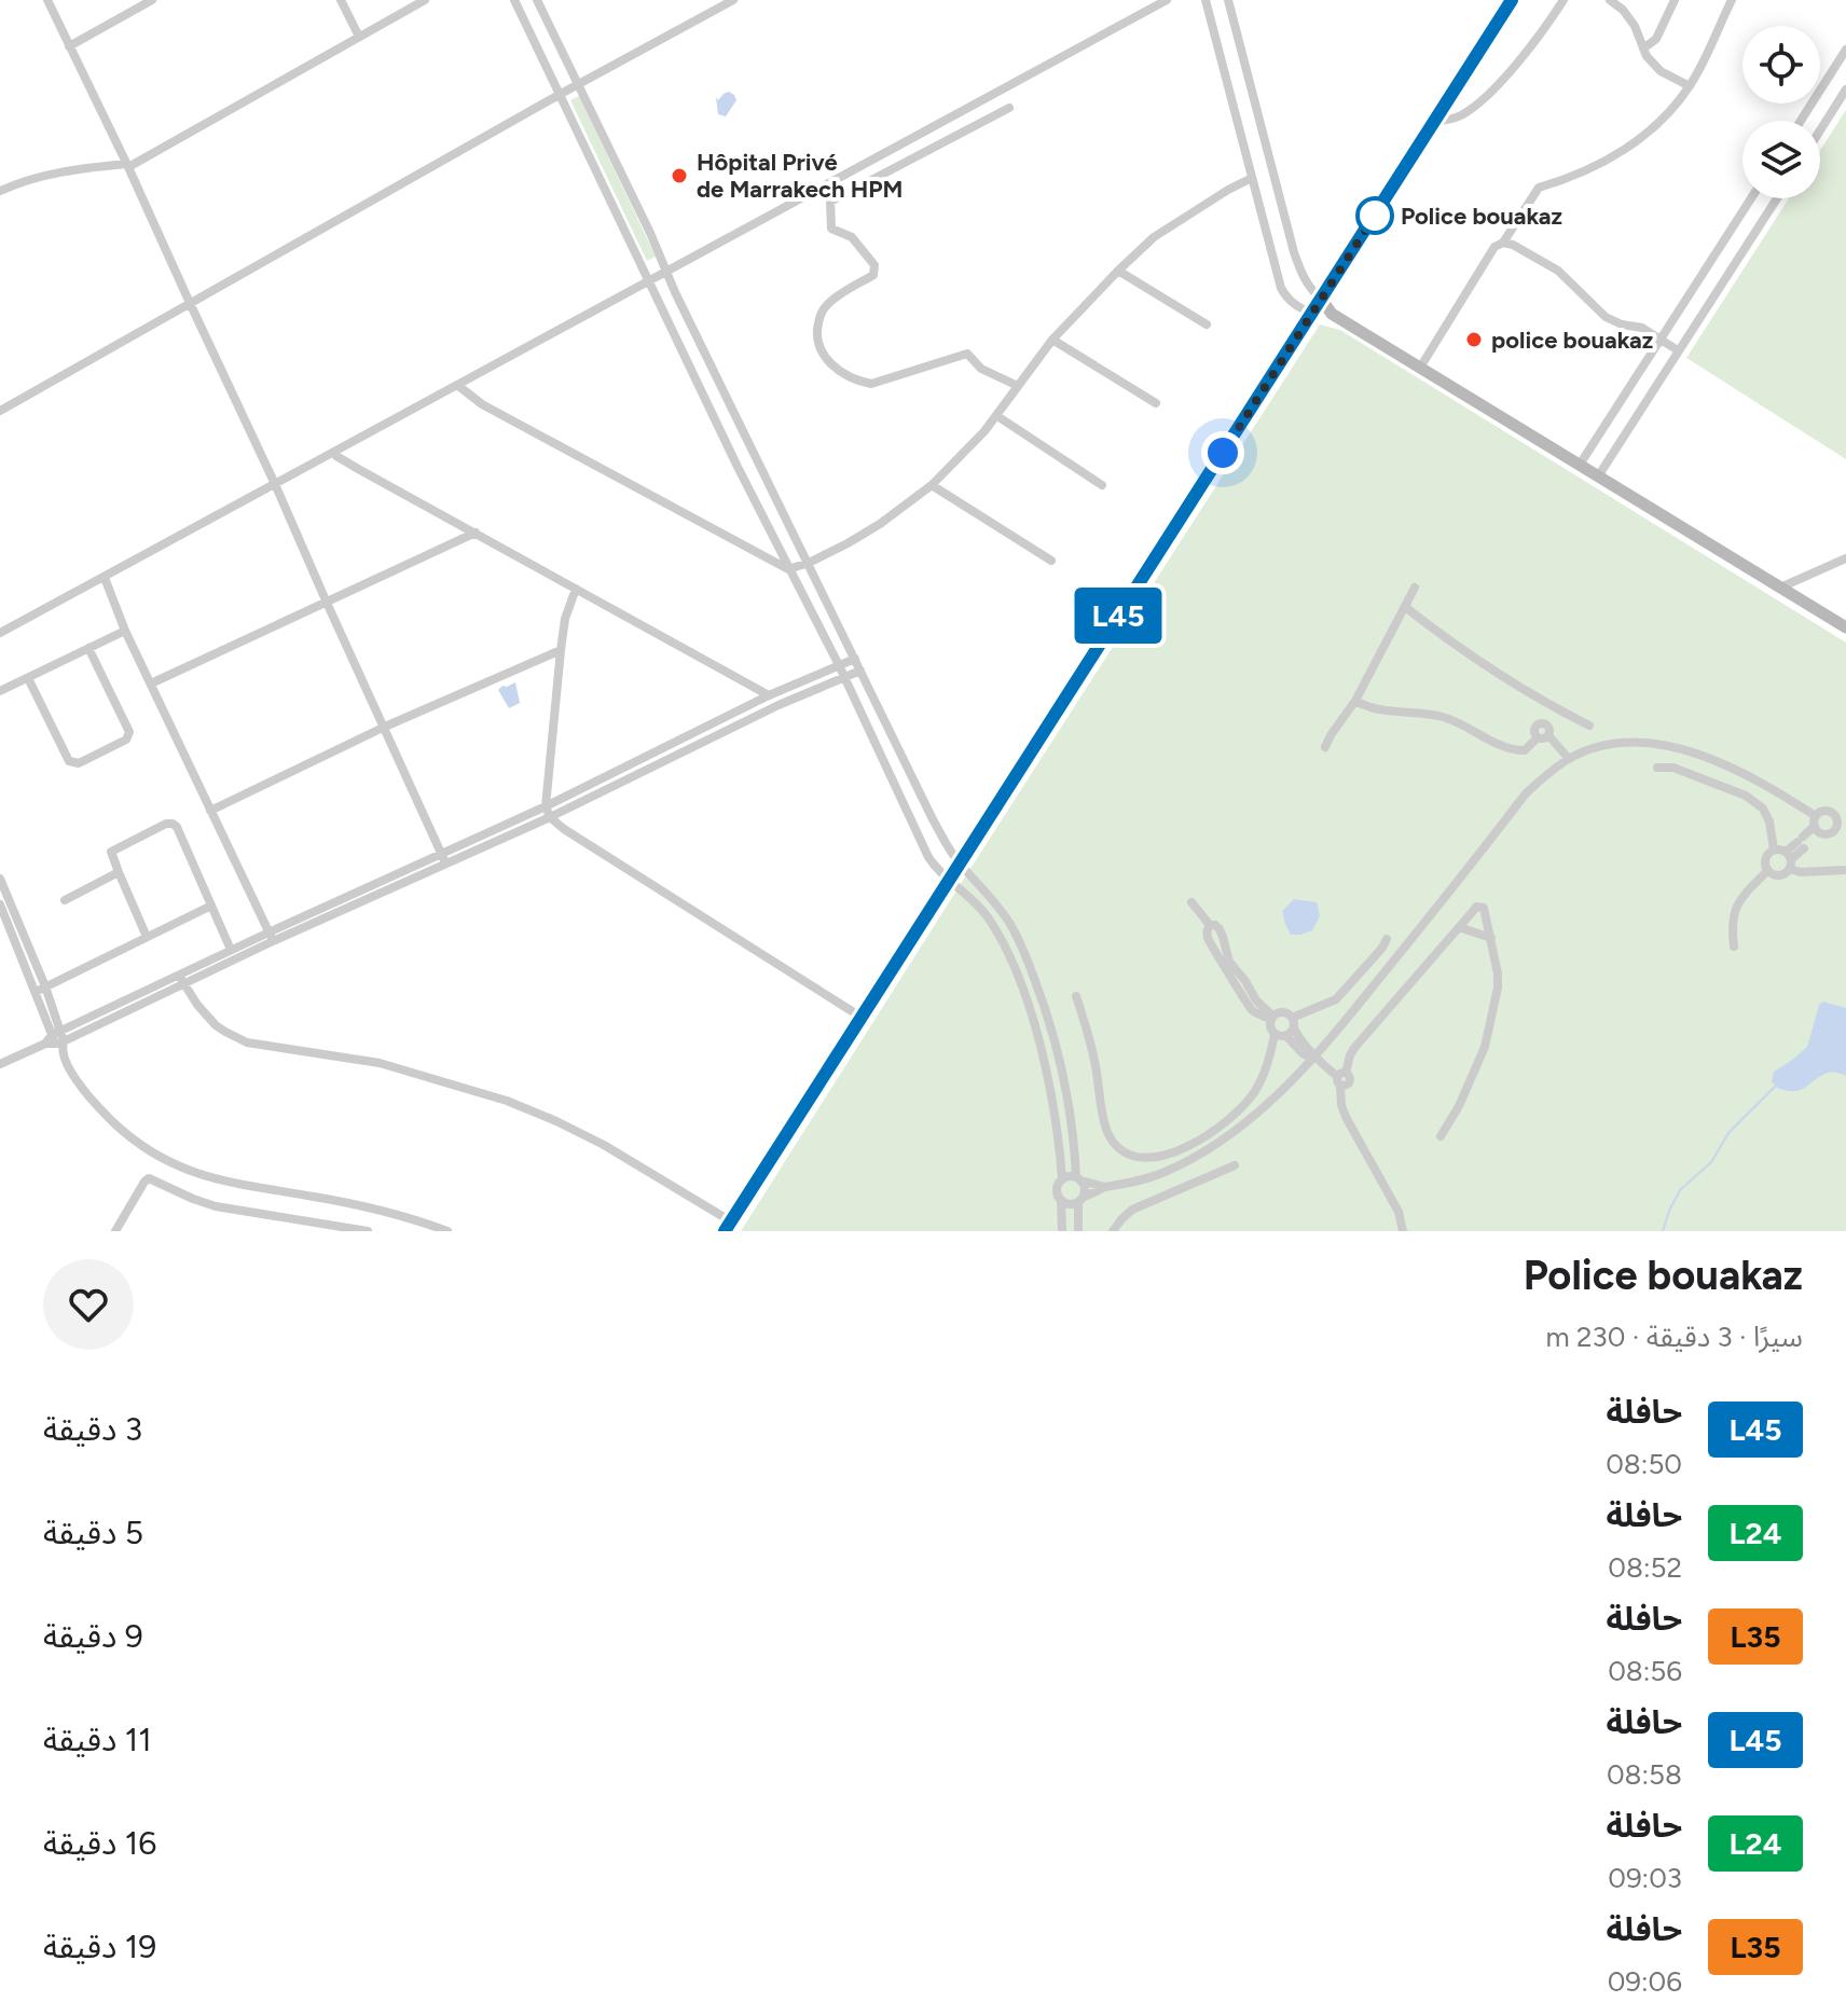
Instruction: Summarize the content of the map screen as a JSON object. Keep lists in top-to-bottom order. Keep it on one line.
{"places":["Hôpital Privé de Marrakech HPM","Police bouakaz","police bouakaz"],"lines":["bus line L45"],"page":{"on_map":"L45","heading":["Police bouakaz","سيرًا · 3 دقيقة · 230 m"],"list":[{"mark":"L45","name":"حافلة","note":"08:50","value":"3 دقيقة"},{"mark":"L24","name":"حافلة","note":"08:52","value":"5 دقيقة"},{"mark":"L35","name":"حافلة","note":"08:56","value":"9 دقيقة"},{"mark":"L45","name":"حافلة","note":"08:58","value":"11 دقيقة"},{"mark":"L24","name":"حافلة","note":"09:03","value":"16 دقيقة"},{"mark":"L35","name":"حافلة","note":"09:06","value":"19 دقيقة"}]}}
